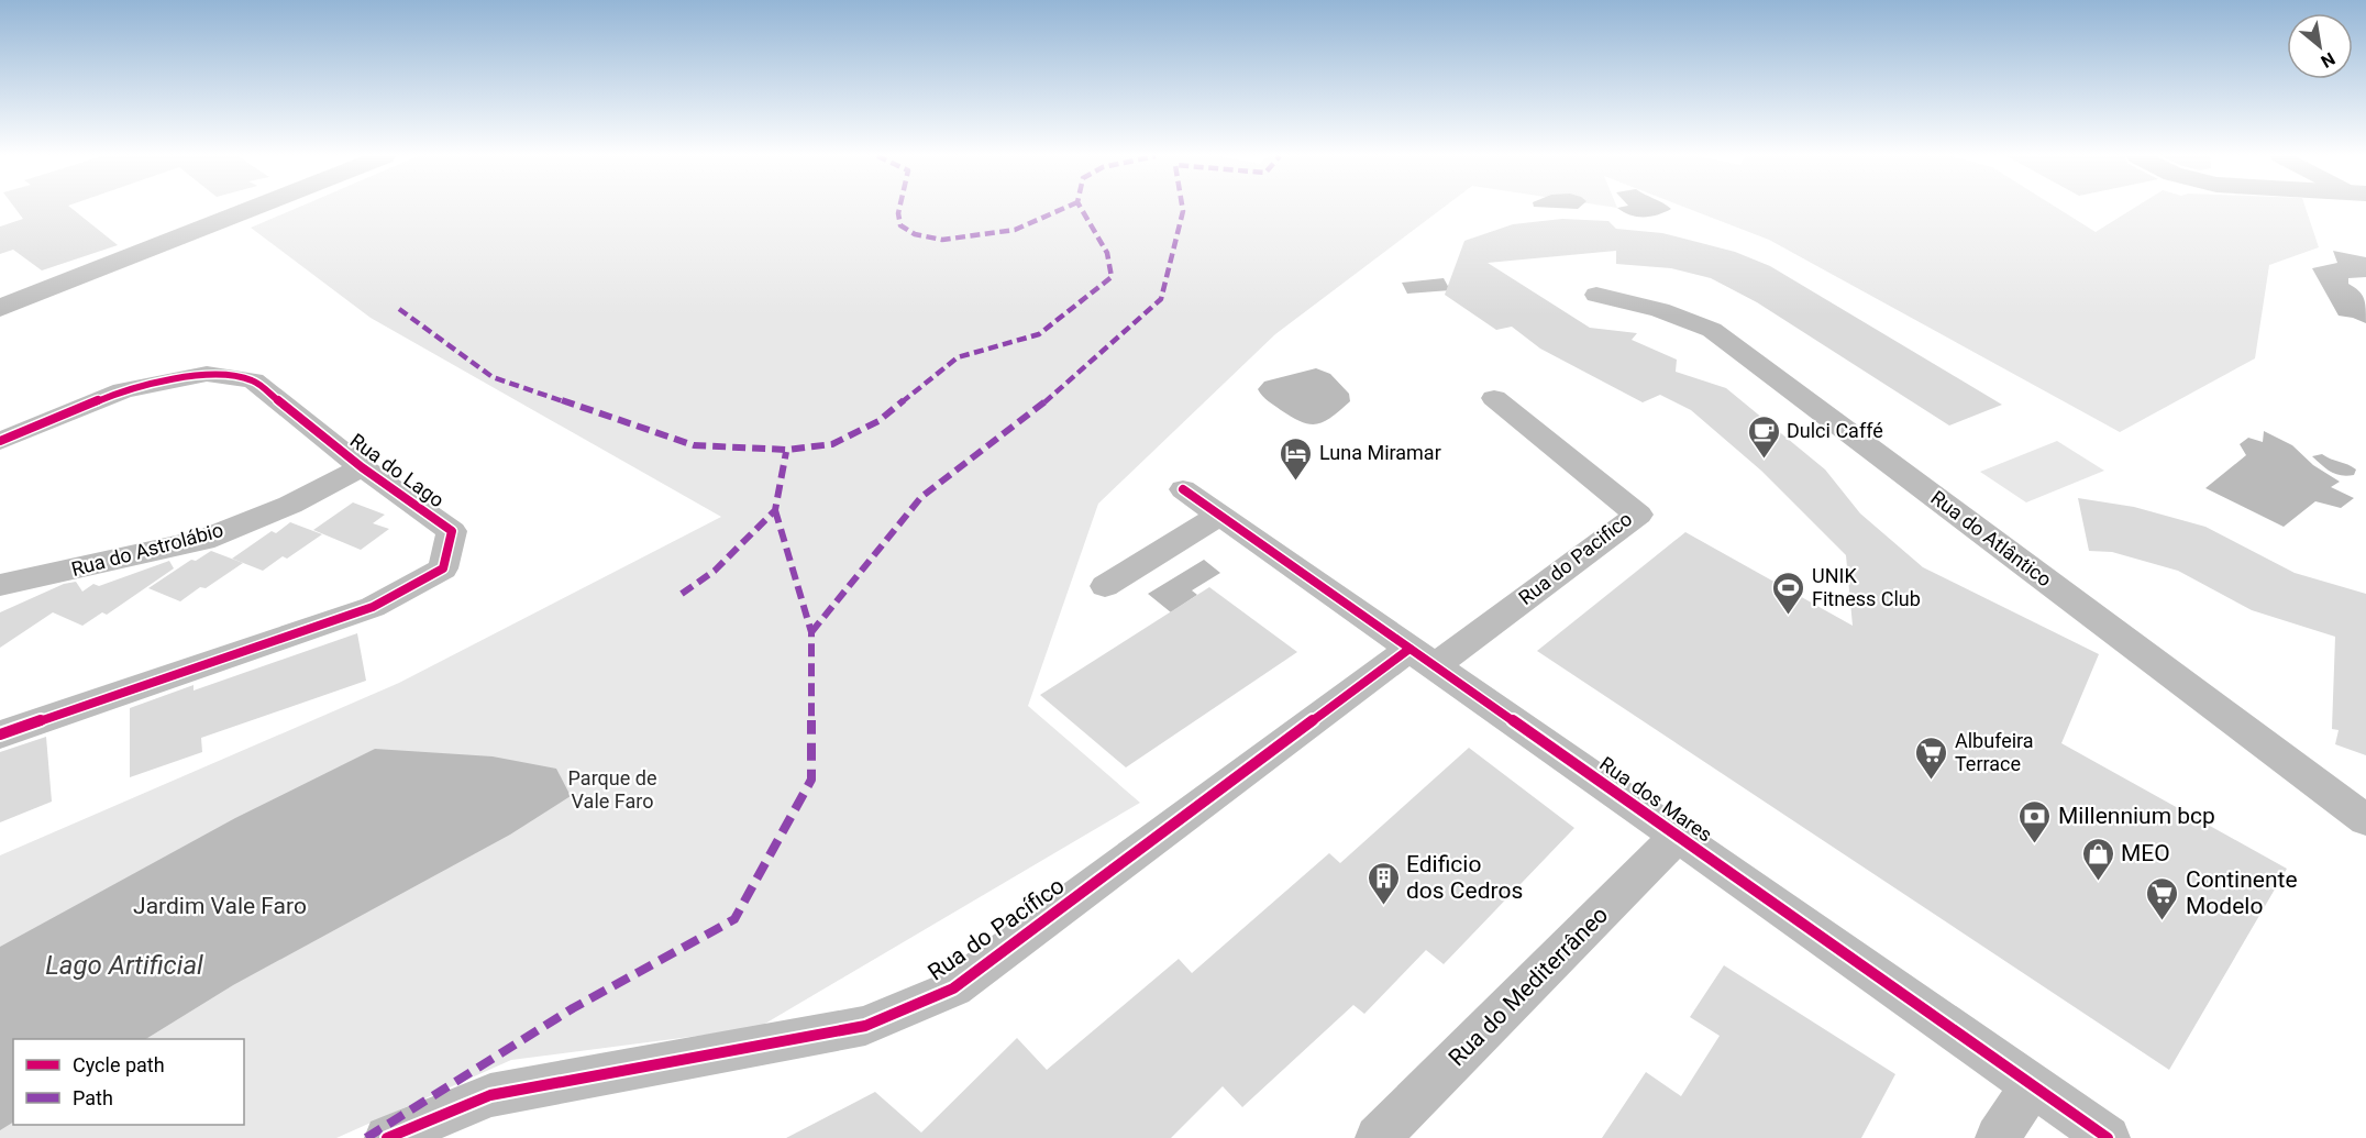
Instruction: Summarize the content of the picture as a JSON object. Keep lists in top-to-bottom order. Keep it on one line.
{"streets":{"street":["Rua do Lago","Rua do Atlântico","Rua do Astrolábio","Rua do Pacifico","Rua dos Mares","Rua do Pacífico","Rua do Mediterrâneo"]},"crossings":[["Rua do Lago","Rua do Astrolábio"],["Rua do Pacifico","Rua dos Mares"],["Rua do Pacifico","Rua do Pacífico"],["Rua dos Mares","Rua do Pacífico"],["Rua dos Mares","Rua do Mediterrâneo"]],"water":["Lago Artificial"],"parks":["Parque de Vale Faro","Jardim Vale Faro"],"places":{"cafe":["Dulci Caffé"],"hotel":["Luna Miramar"],"sports":["UNIK Fitness Club"],"supermarket":["Albufeira Terrace","Continente Modelo"],"bank":["Millennium bcp"],"shop":["MEO"],"building":["Edificio dos Cedros"]},"legend":["Cycle path","Path"],"north":"bottom right"}
